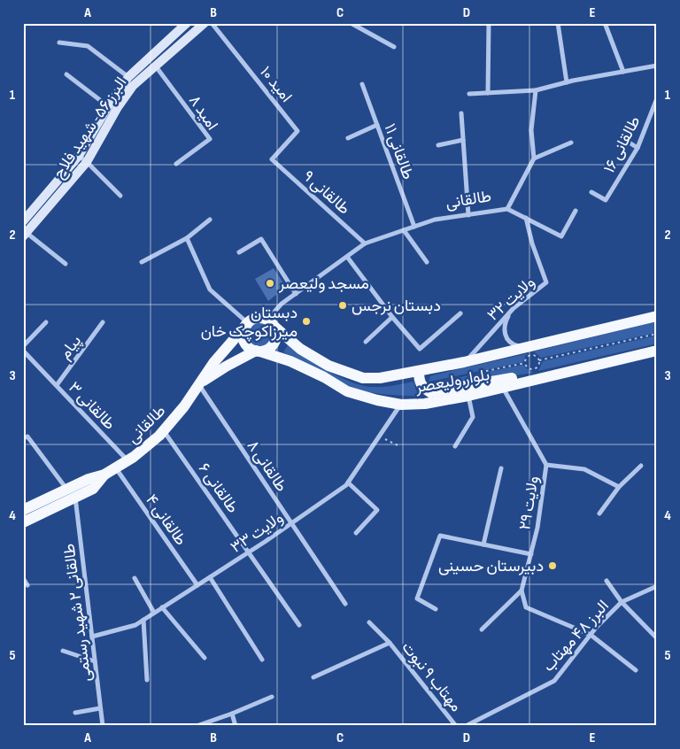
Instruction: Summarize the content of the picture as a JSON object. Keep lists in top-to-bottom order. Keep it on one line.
{"streets":{"main road":["طالقانی","بلوار ولیعصر"],"street":["امید ۱۰","امید ۸","البرز ۵۶- شهید فلاح","طالقانی ۱۶","طالقانی ۱۱","طالقانی ۹","ولایت ۳۲","پیام","طالقانی ۳","طالقانی ۸","طالقانی ۶","ولایت ٢٩","طالقانی ۴","ولایت ٣۳","طالقانی ۲ شهید رستمی","البرز ۴۸ مهتاب","مهتاب ۹ نبوت"]},"crossings":[["امید ۱۰","طالقانی ۹"],["امید ۸","البرز ۵۶- شهید فلاح"],["طالقانی ۱۱","طالقانی"],["طالقانی ۹","طالقانی"],["طالقانی","بلوار ولیعصر"],["طالقانی","طالقانی ۳"],["طالقانی","طالقانی ۸"],["طالقانی","طالقانی ۶"],["طالقانی","طالقانی ۴"],["ولایت ۳۲","بلوار ولیعصر"],["پیام","طالقانی ۳"],["بلوار ولیعصر","ولایت ٢٩"],["بلوار ولیعصر","ولایت ٣۳"],["طالقانی ۸","ولایت ٣۳"],["طالقانی ۶","ولایت ٣۳"],["طالقانی ۴","ولایت ٣۳"],["ولایت ٣۳","طالقانی ۲ شهید رستمی"]],"places":["مسجد ولیعصر","دبستان نرجس","دبستان میرزاکوچک خان","دبیرستان حسینی"],"grid":{"columns":["A","B","C","D","E"],"rows":["1","2","3","4","5"]}}
